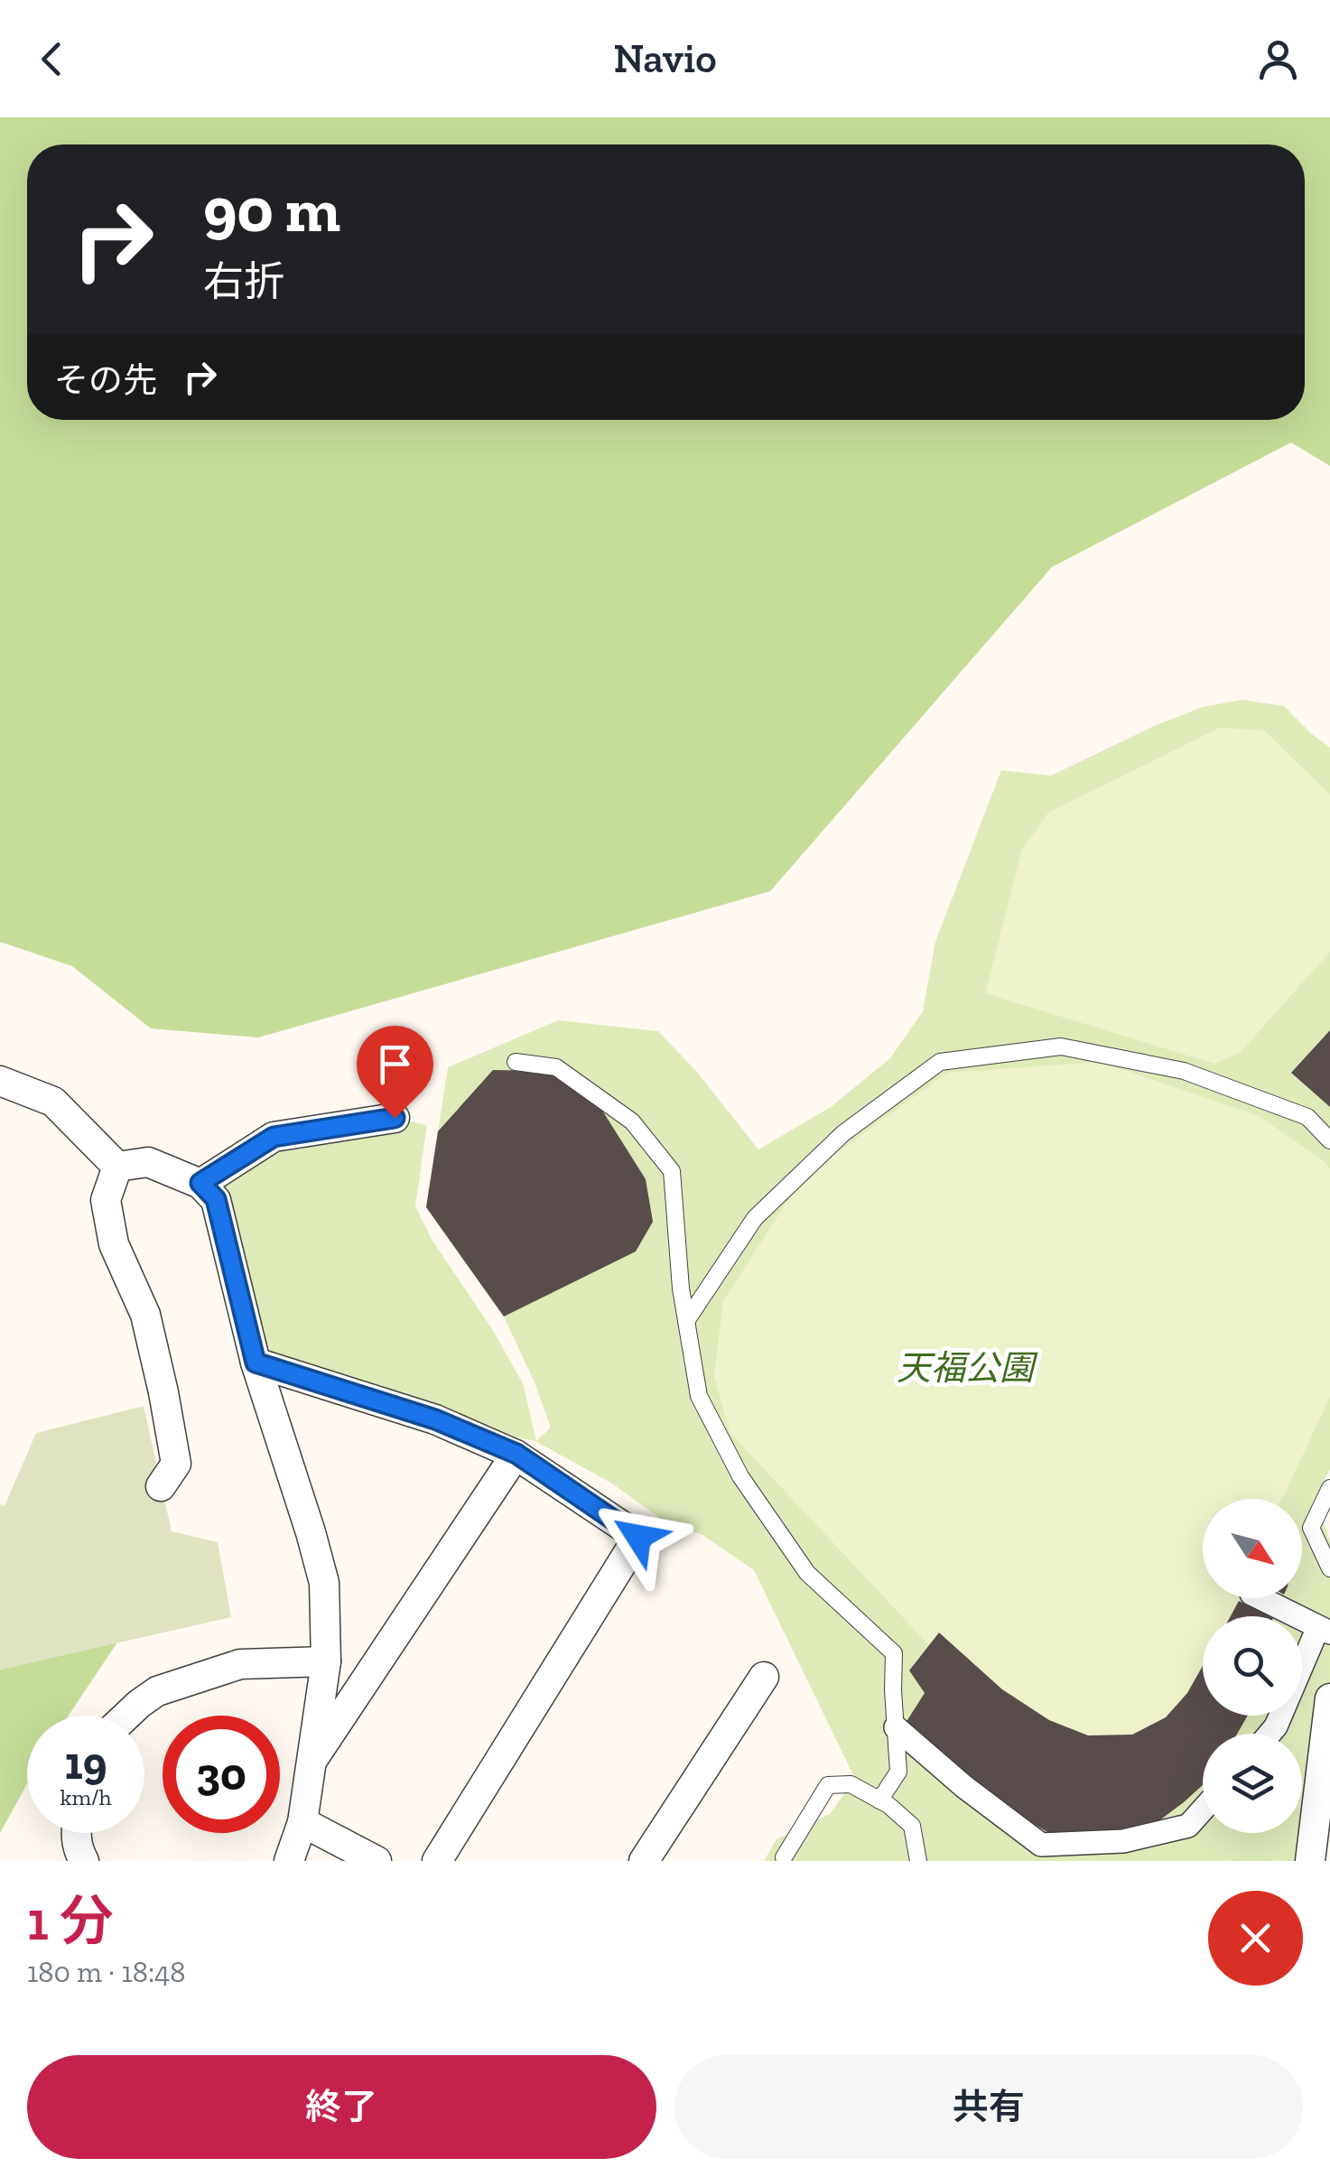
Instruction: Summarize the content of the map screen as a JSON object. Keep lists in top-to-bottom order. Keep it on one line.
{"parks":["天福公園"],"north":"bottom right","page":{"header":"Navio","turn":["90 m","右折"],"then":"その先","speed":"19 km/h","limit":"30","heading":["1 分","180 m · 18:48"],"buttons":["終了","共有"]}}
